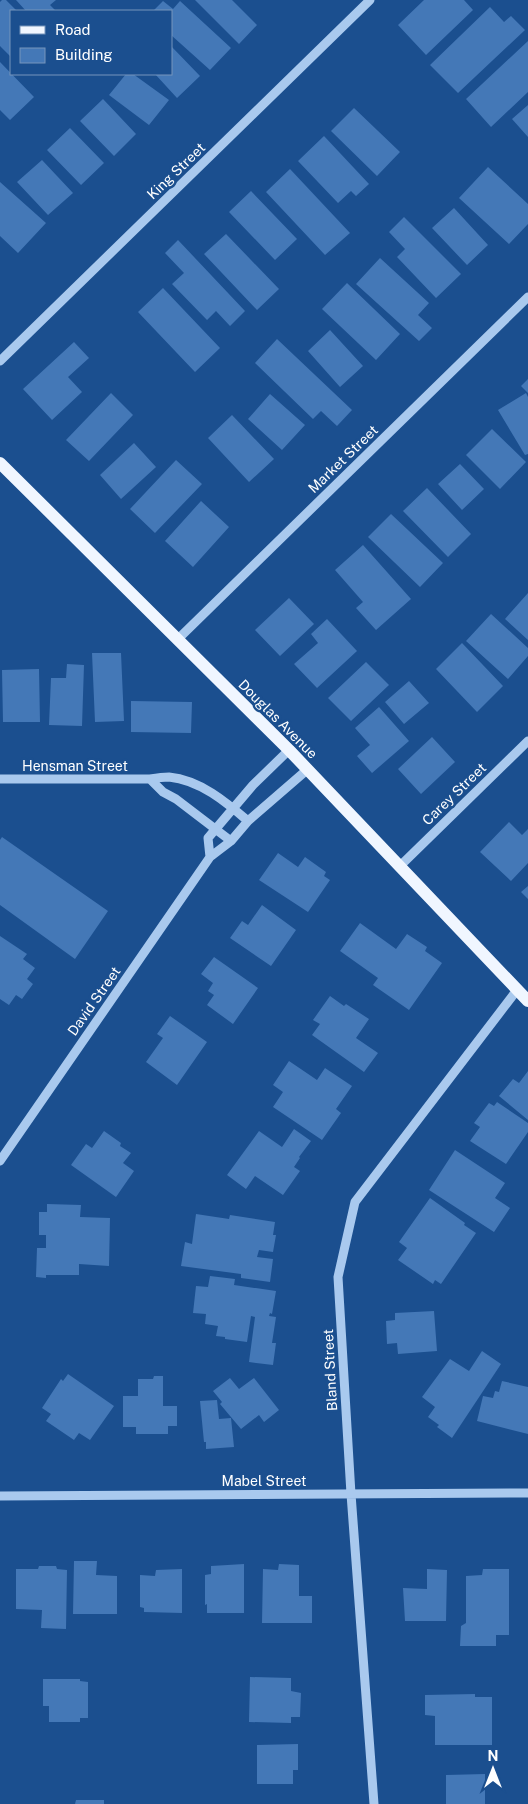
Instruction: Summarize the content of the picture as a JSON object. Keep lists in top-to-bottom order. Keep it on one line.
{"streets":{"main road":["Douglas Avenue"],"street":["King Street","Market Street","Hensman Street","Carey Street","David Street","Bland Street","Mabel Street"]},"crossings":[["Market Street","Douglas Avenue"],["Douglas Avenue","Carey Street"],["Douglas Avenue","David Street"],["Douglas Avenue","Bland Street"],["Hensman Street","David Street"],["Bland Street","Mabel Street"]],"legend":["Road","Building"],"north":"top"}
